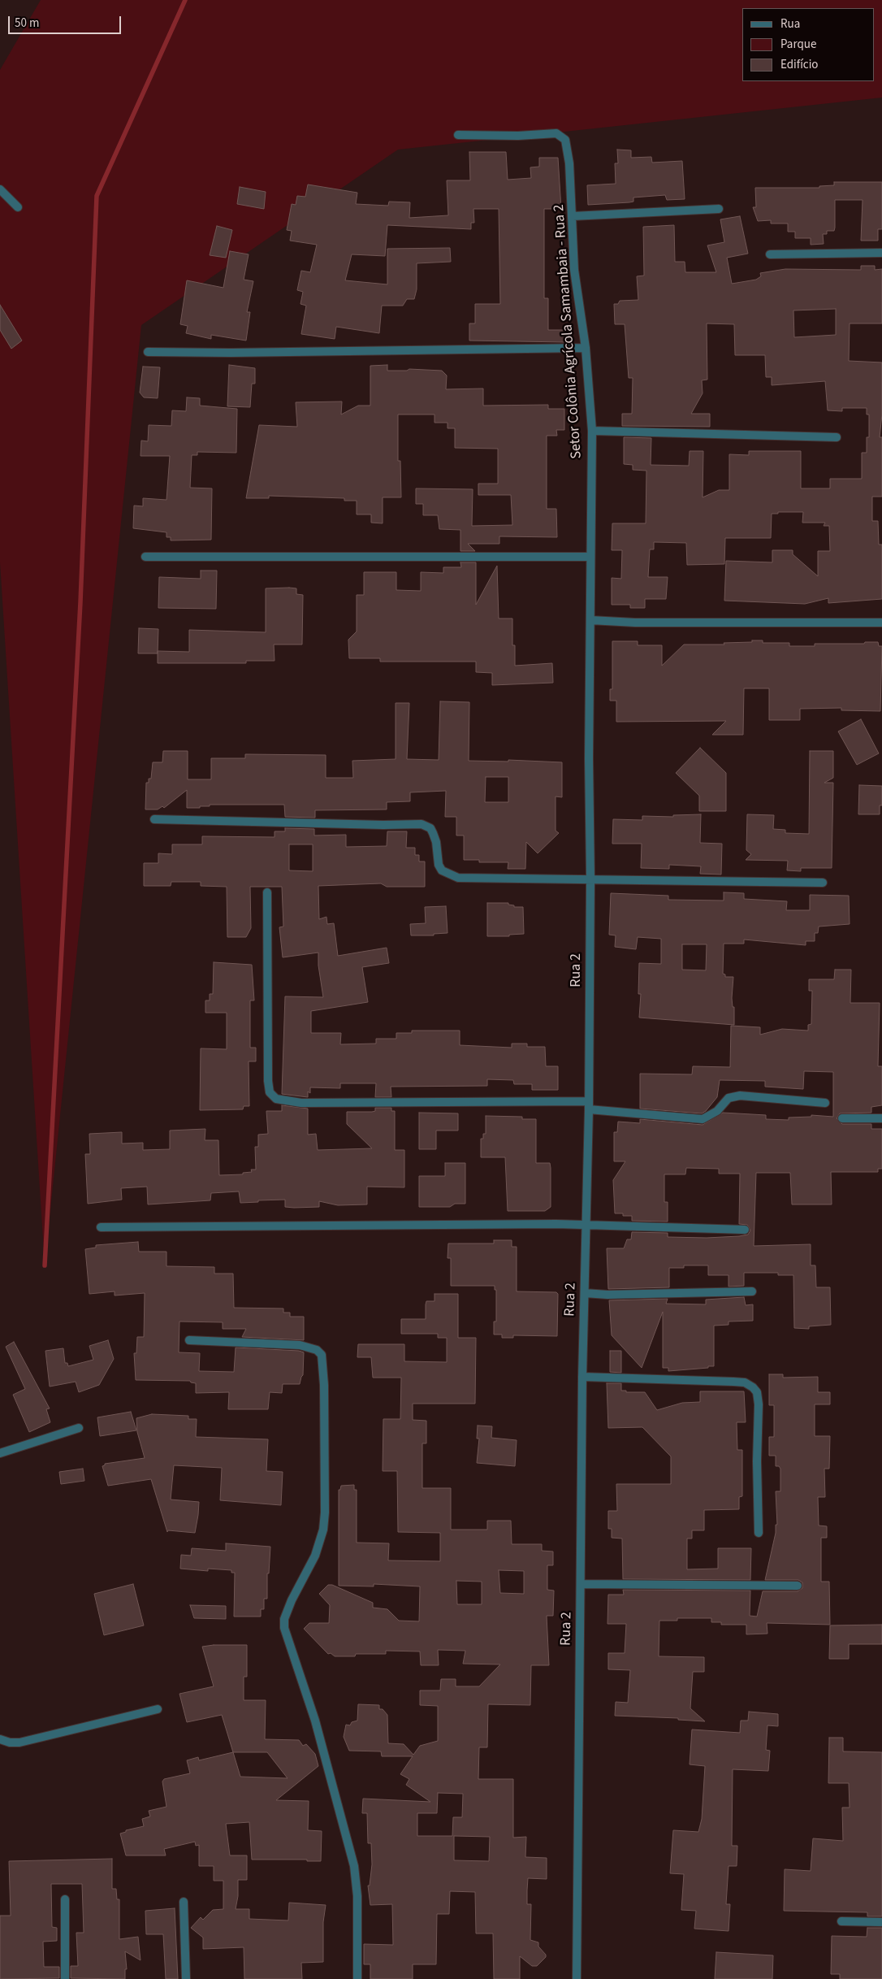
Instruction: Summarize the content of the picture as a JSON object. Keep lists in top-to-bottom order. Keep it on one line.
{"streets":{"street":["Setor Colônia Agrícola Samambaia - Rua 2","Rua 2"]},"crossings":[["Setor Colônia Agrícola Samambaia - Rua 2","Rua 2"]],"legend":["Rua","Parque","Edifício"],"scale_bar":"50 m"}
